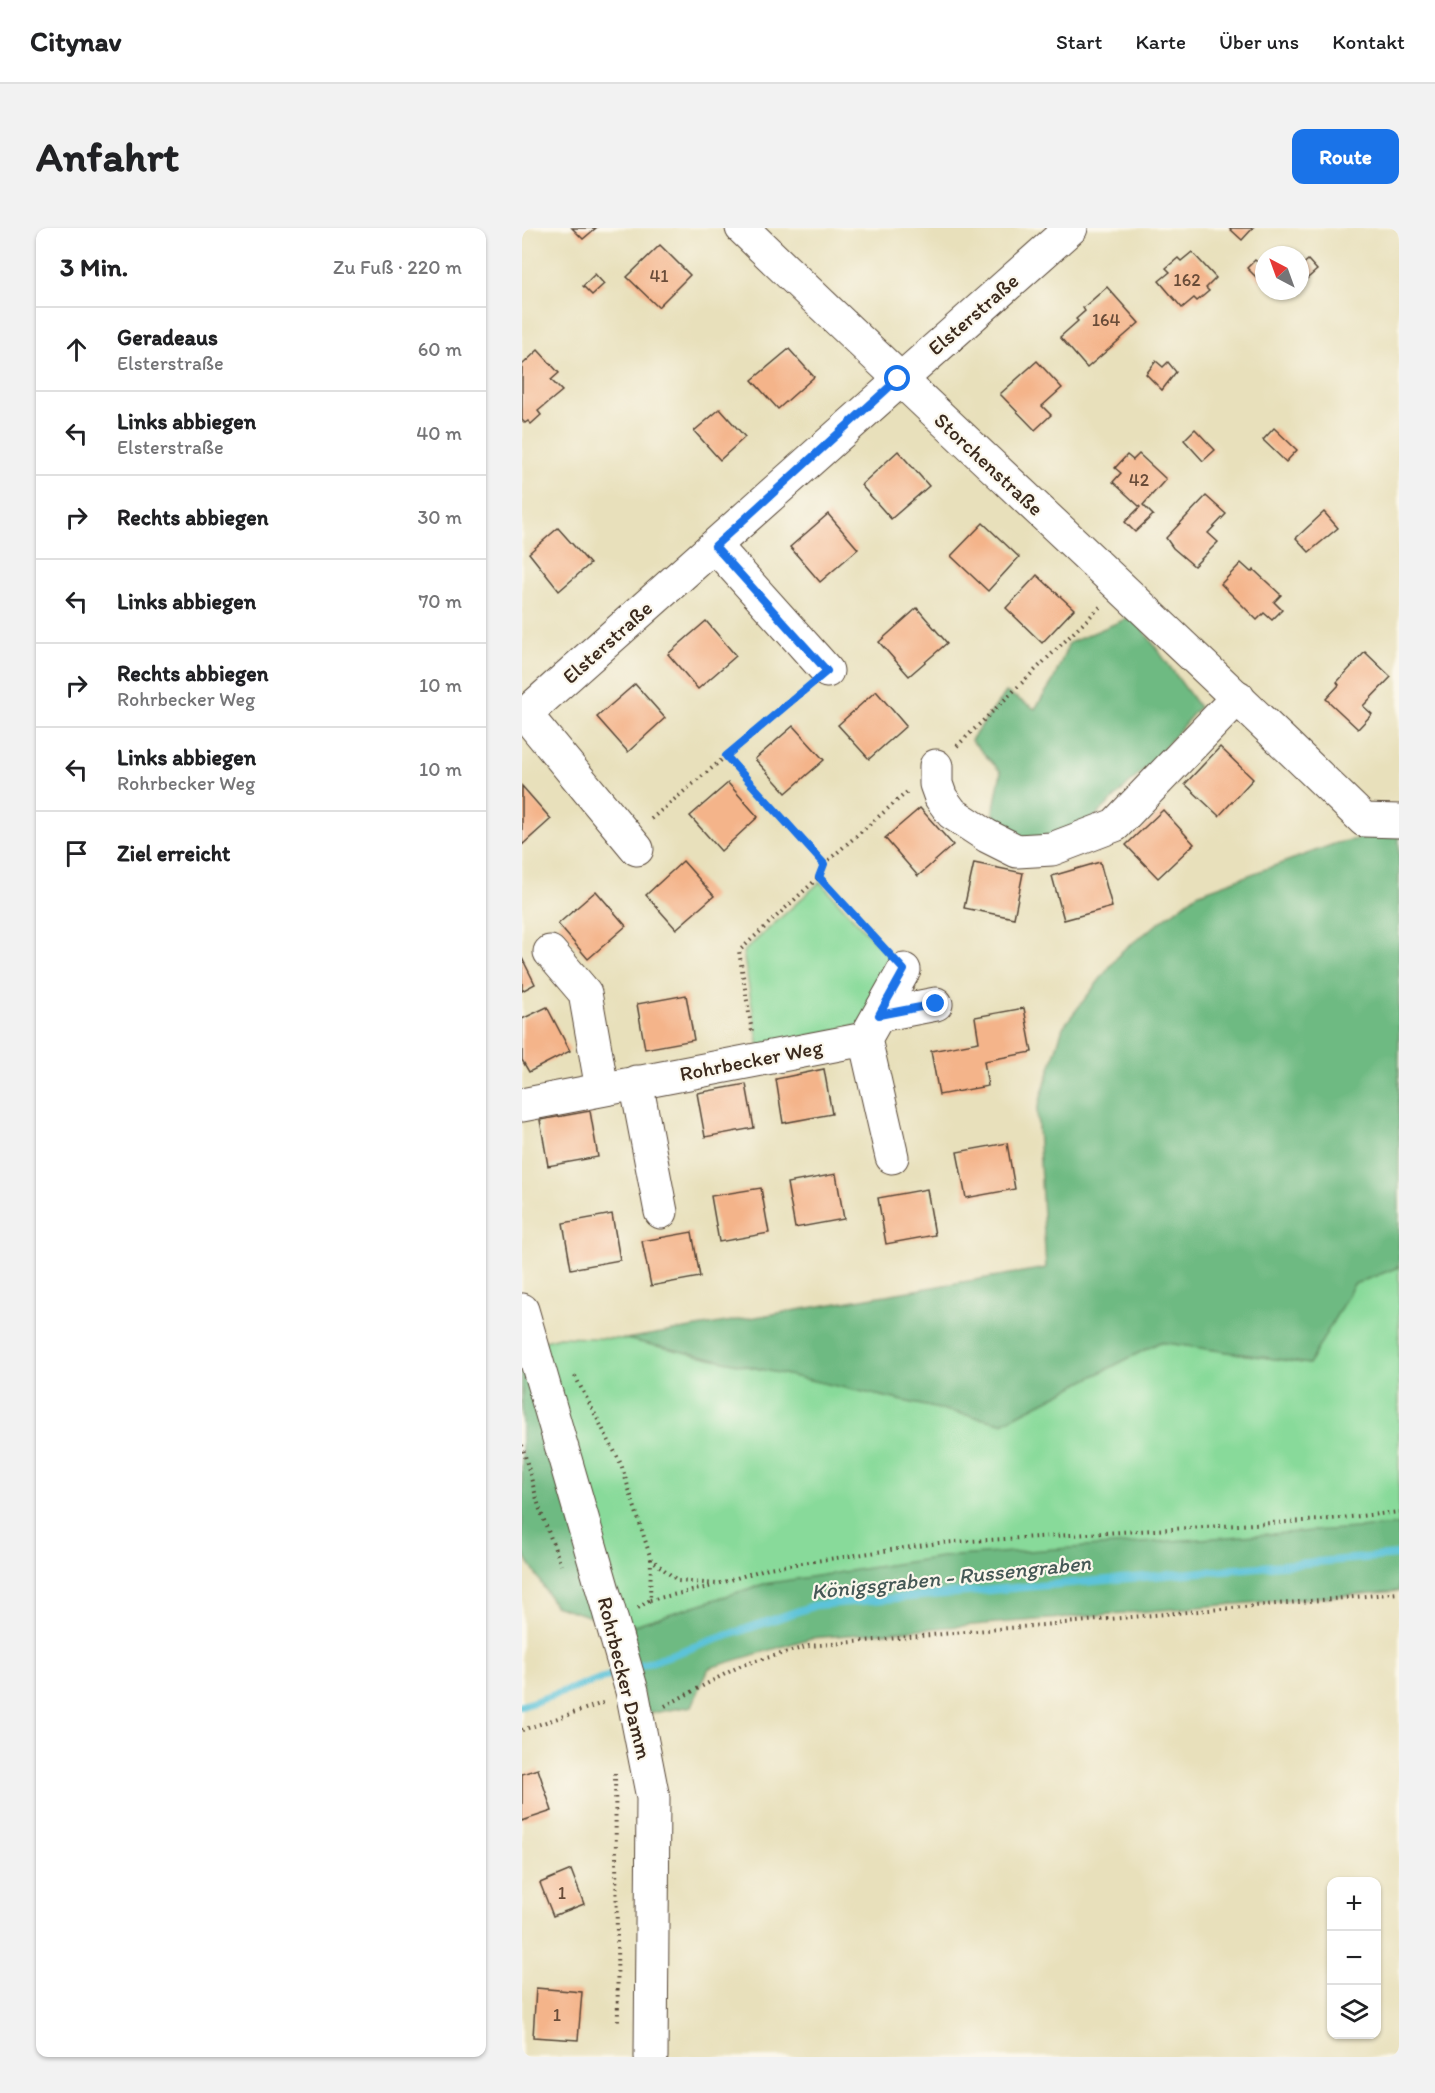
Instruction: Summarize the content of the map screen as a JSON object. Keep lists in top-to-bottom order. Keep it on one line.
{"streets":{"street":["Elsterstraße","Storchenstraße","Rohrbecker Weg","Rohrbecker Damm"]},"crossings":[["Elsterstraße","Storchenstraße"]],"water":["Königsgraben - Russengraben"],"house_numbers":["41","162","164","42","1","1"],"north":"top left","page":{"header":"Citynav","nav":["Start","Karte","Über uns","Kontakt"],"buttons":"Route","title":"Anfahrt","heading":["3 Min.","Zu Fuß · 220 m"],"list":[["Geradeaus","Elsterstraße","60 m"],["Links abbiegen","Elsterstraße","40 m"],["Rechts abbiegen","30 m"],["Links abbiegen","70 m"],["Rechts abbiegen","Rohrbecker Weg","10 m"],["Links abbiegen","Rohrbecker Weg","10 m"],"Ziel erreicht"],"map_buttons":["+","−"]}}
